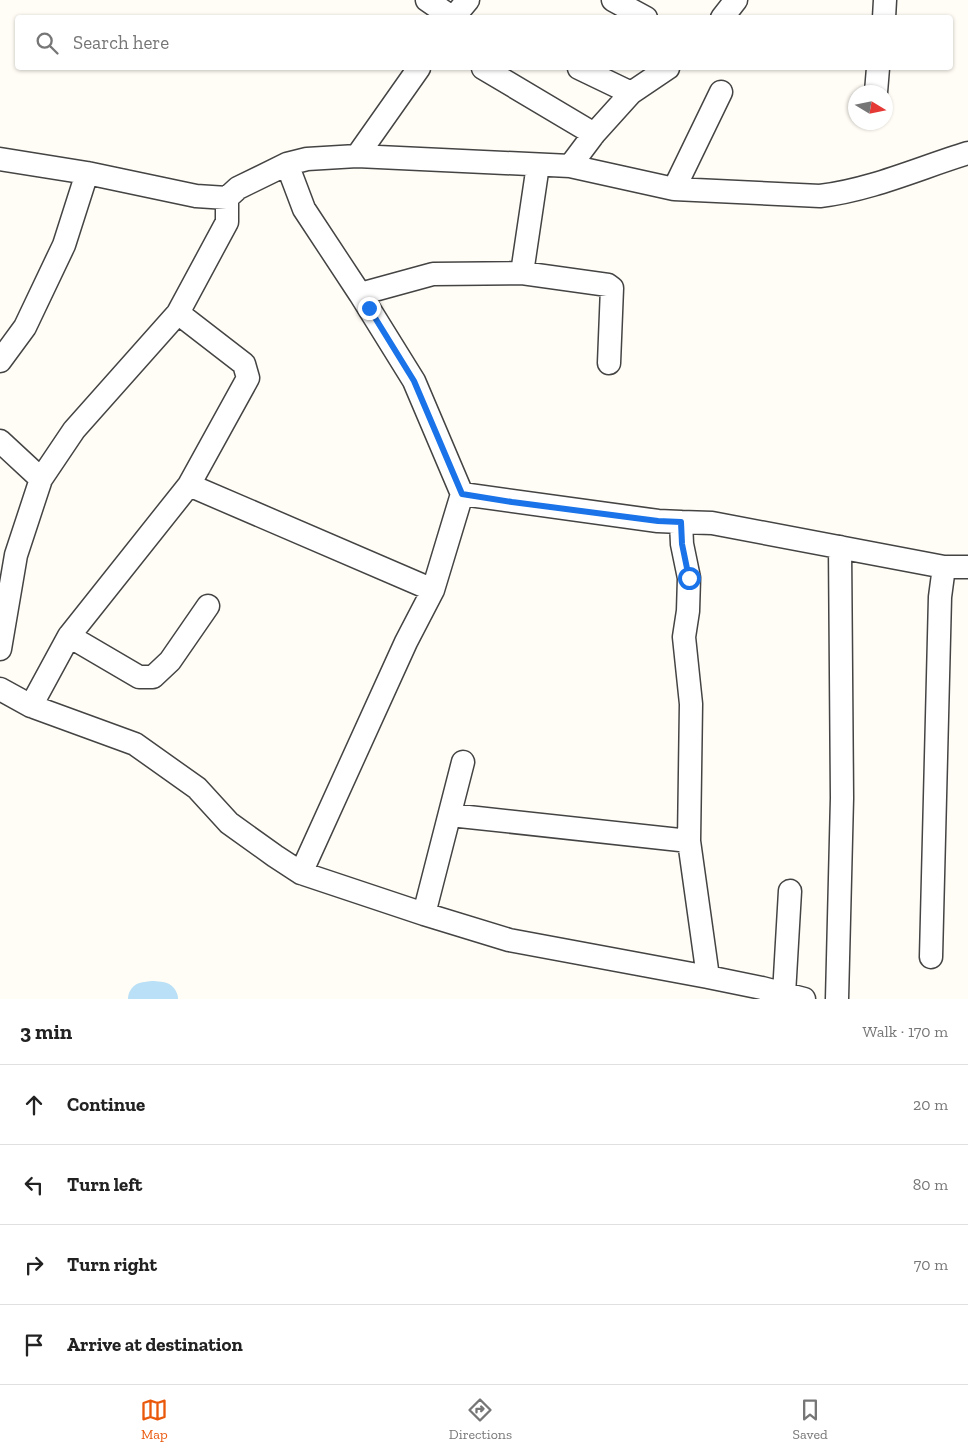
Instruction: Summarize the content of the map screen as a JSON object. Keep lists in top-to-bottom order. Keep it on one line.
{"north":"right","page":{"search":"Search here","heading":["3 min","Walk · 170 m"],"list":[["Continue","20 m"],["Turn left","80 m"],["Turn right","70 m"],"Arrive at destination"],"nav":["Map","Directions","Saved"]}}
